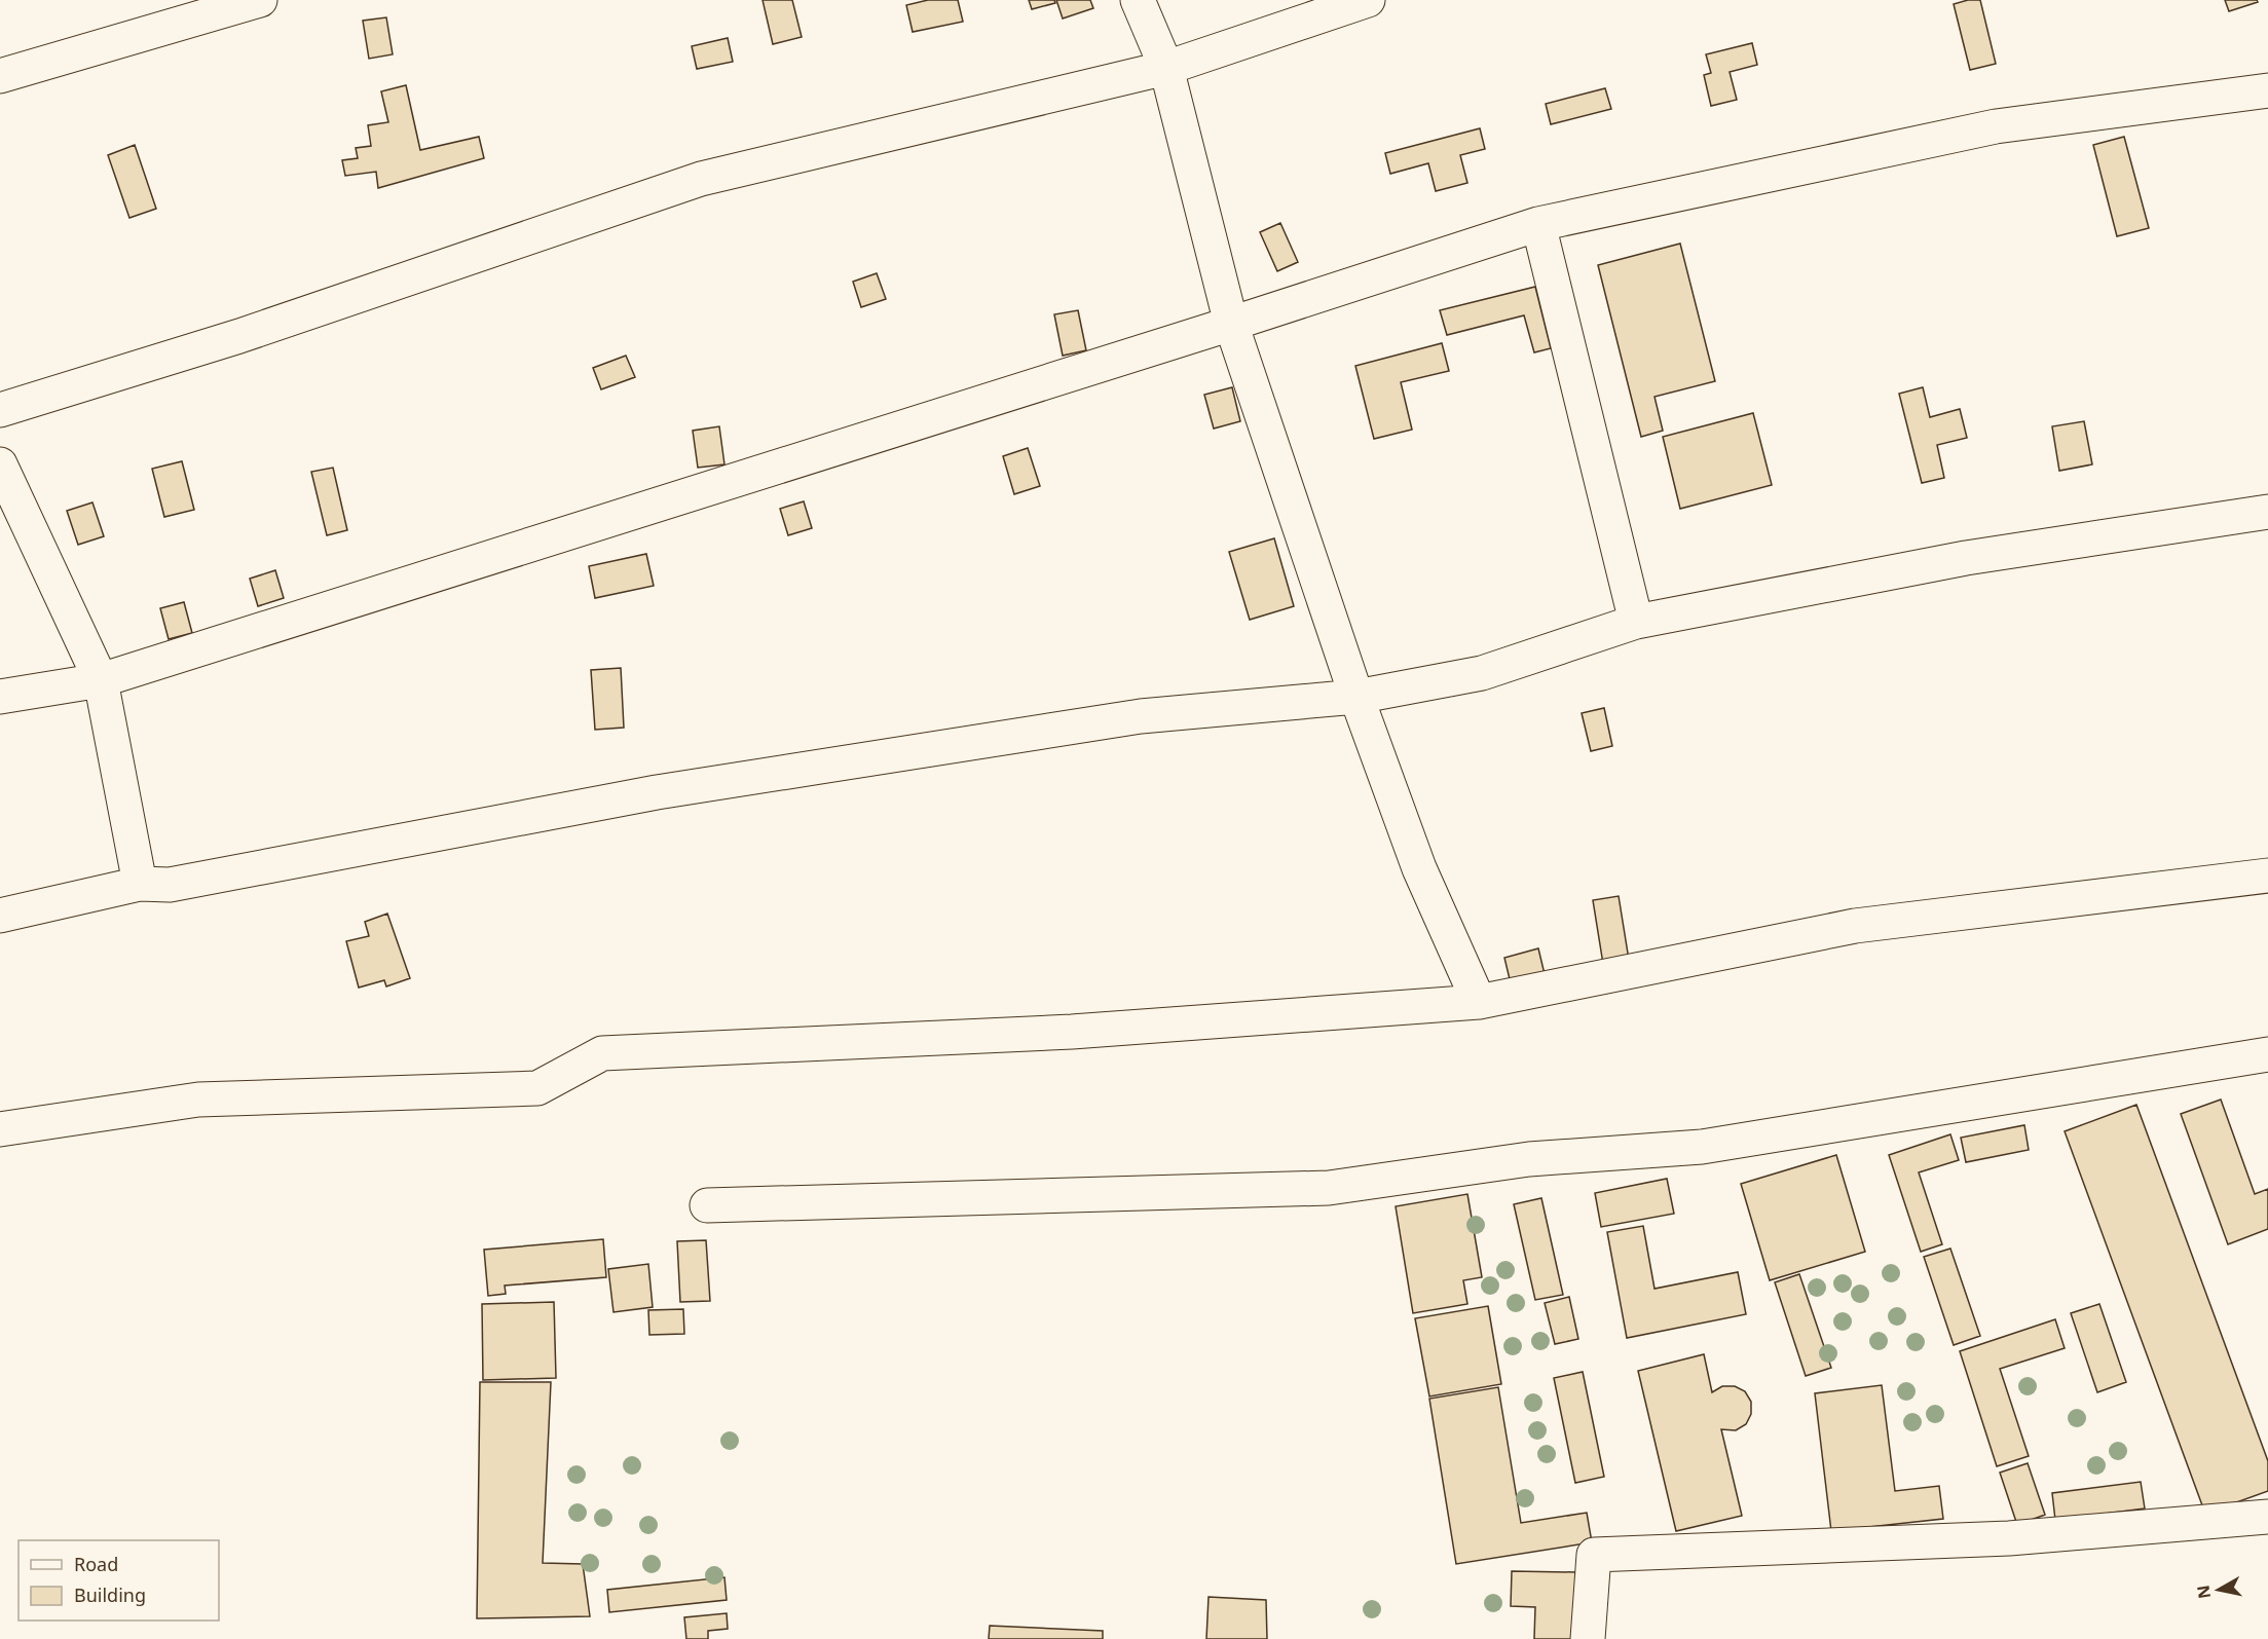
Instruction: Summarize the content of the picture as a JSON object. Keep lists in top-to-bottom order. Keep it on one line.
{"legend":["Road","Building"],"north":"left"}
